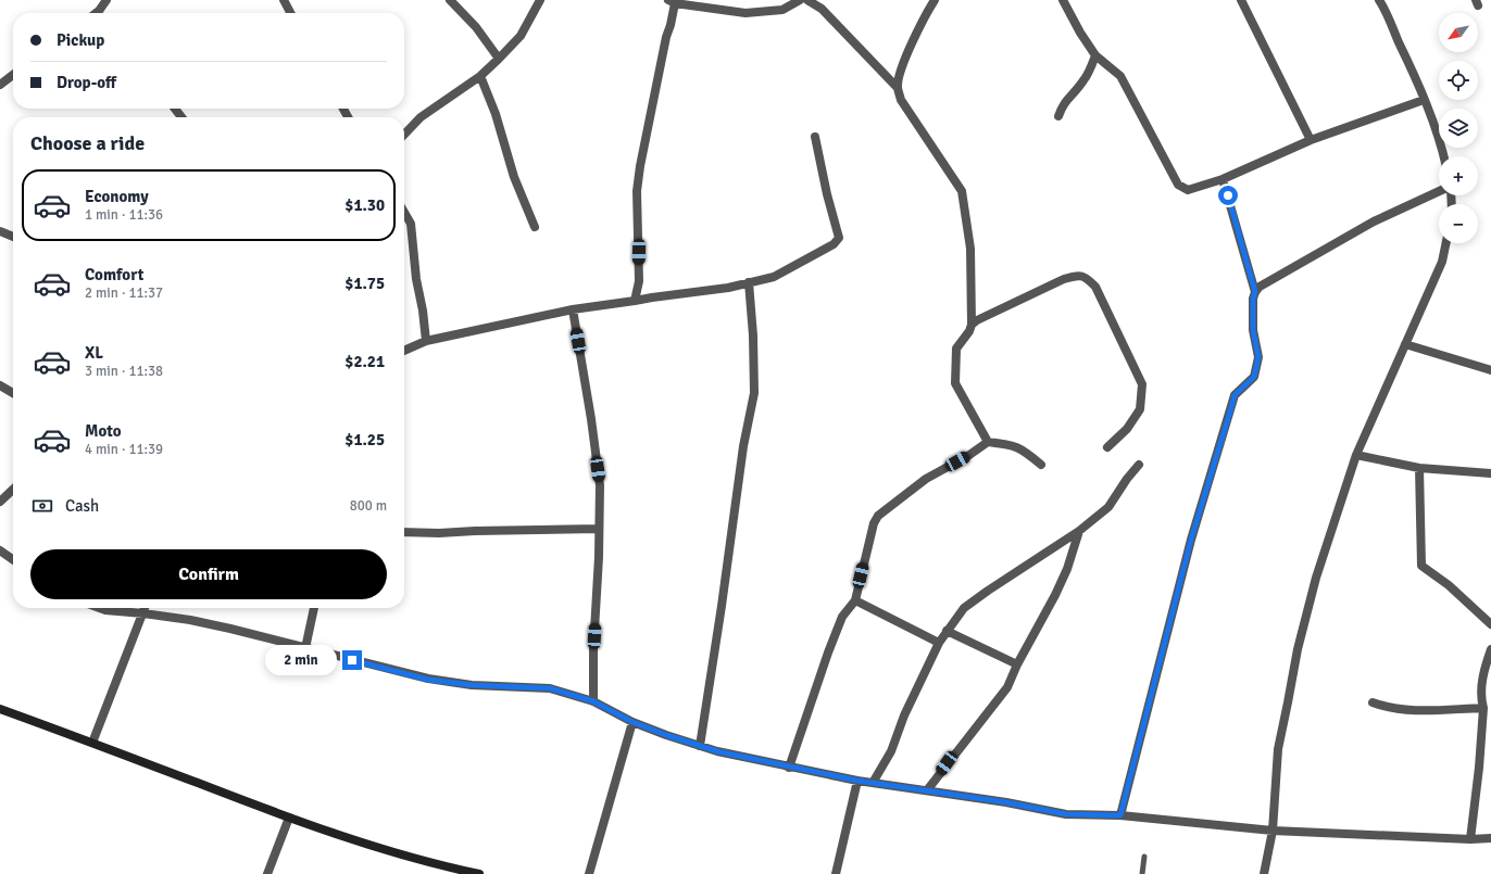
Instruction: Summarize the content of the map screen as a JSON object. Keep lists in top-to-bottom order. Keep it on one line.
{"north":"bottom left","page":{"map_buttons":["+","−"],"banner":["Pickup","Drop-off"],"heading":"Choose a ride","list":[{"name":"Economy","note":"1 min · 11:36","value":"$1.30"},{"name":"Comfort","note":"2 min · 11:37","value":"$1.75"},{"name":"XL","note":"3 min · 11:38","value":"$2.21"},{"name":"Moto","note":"4 min · 11:39","value":"$1.25"}],"pay":["Cash","800 m"],"buttons":"Confirm","bubble":"2 min"}}
